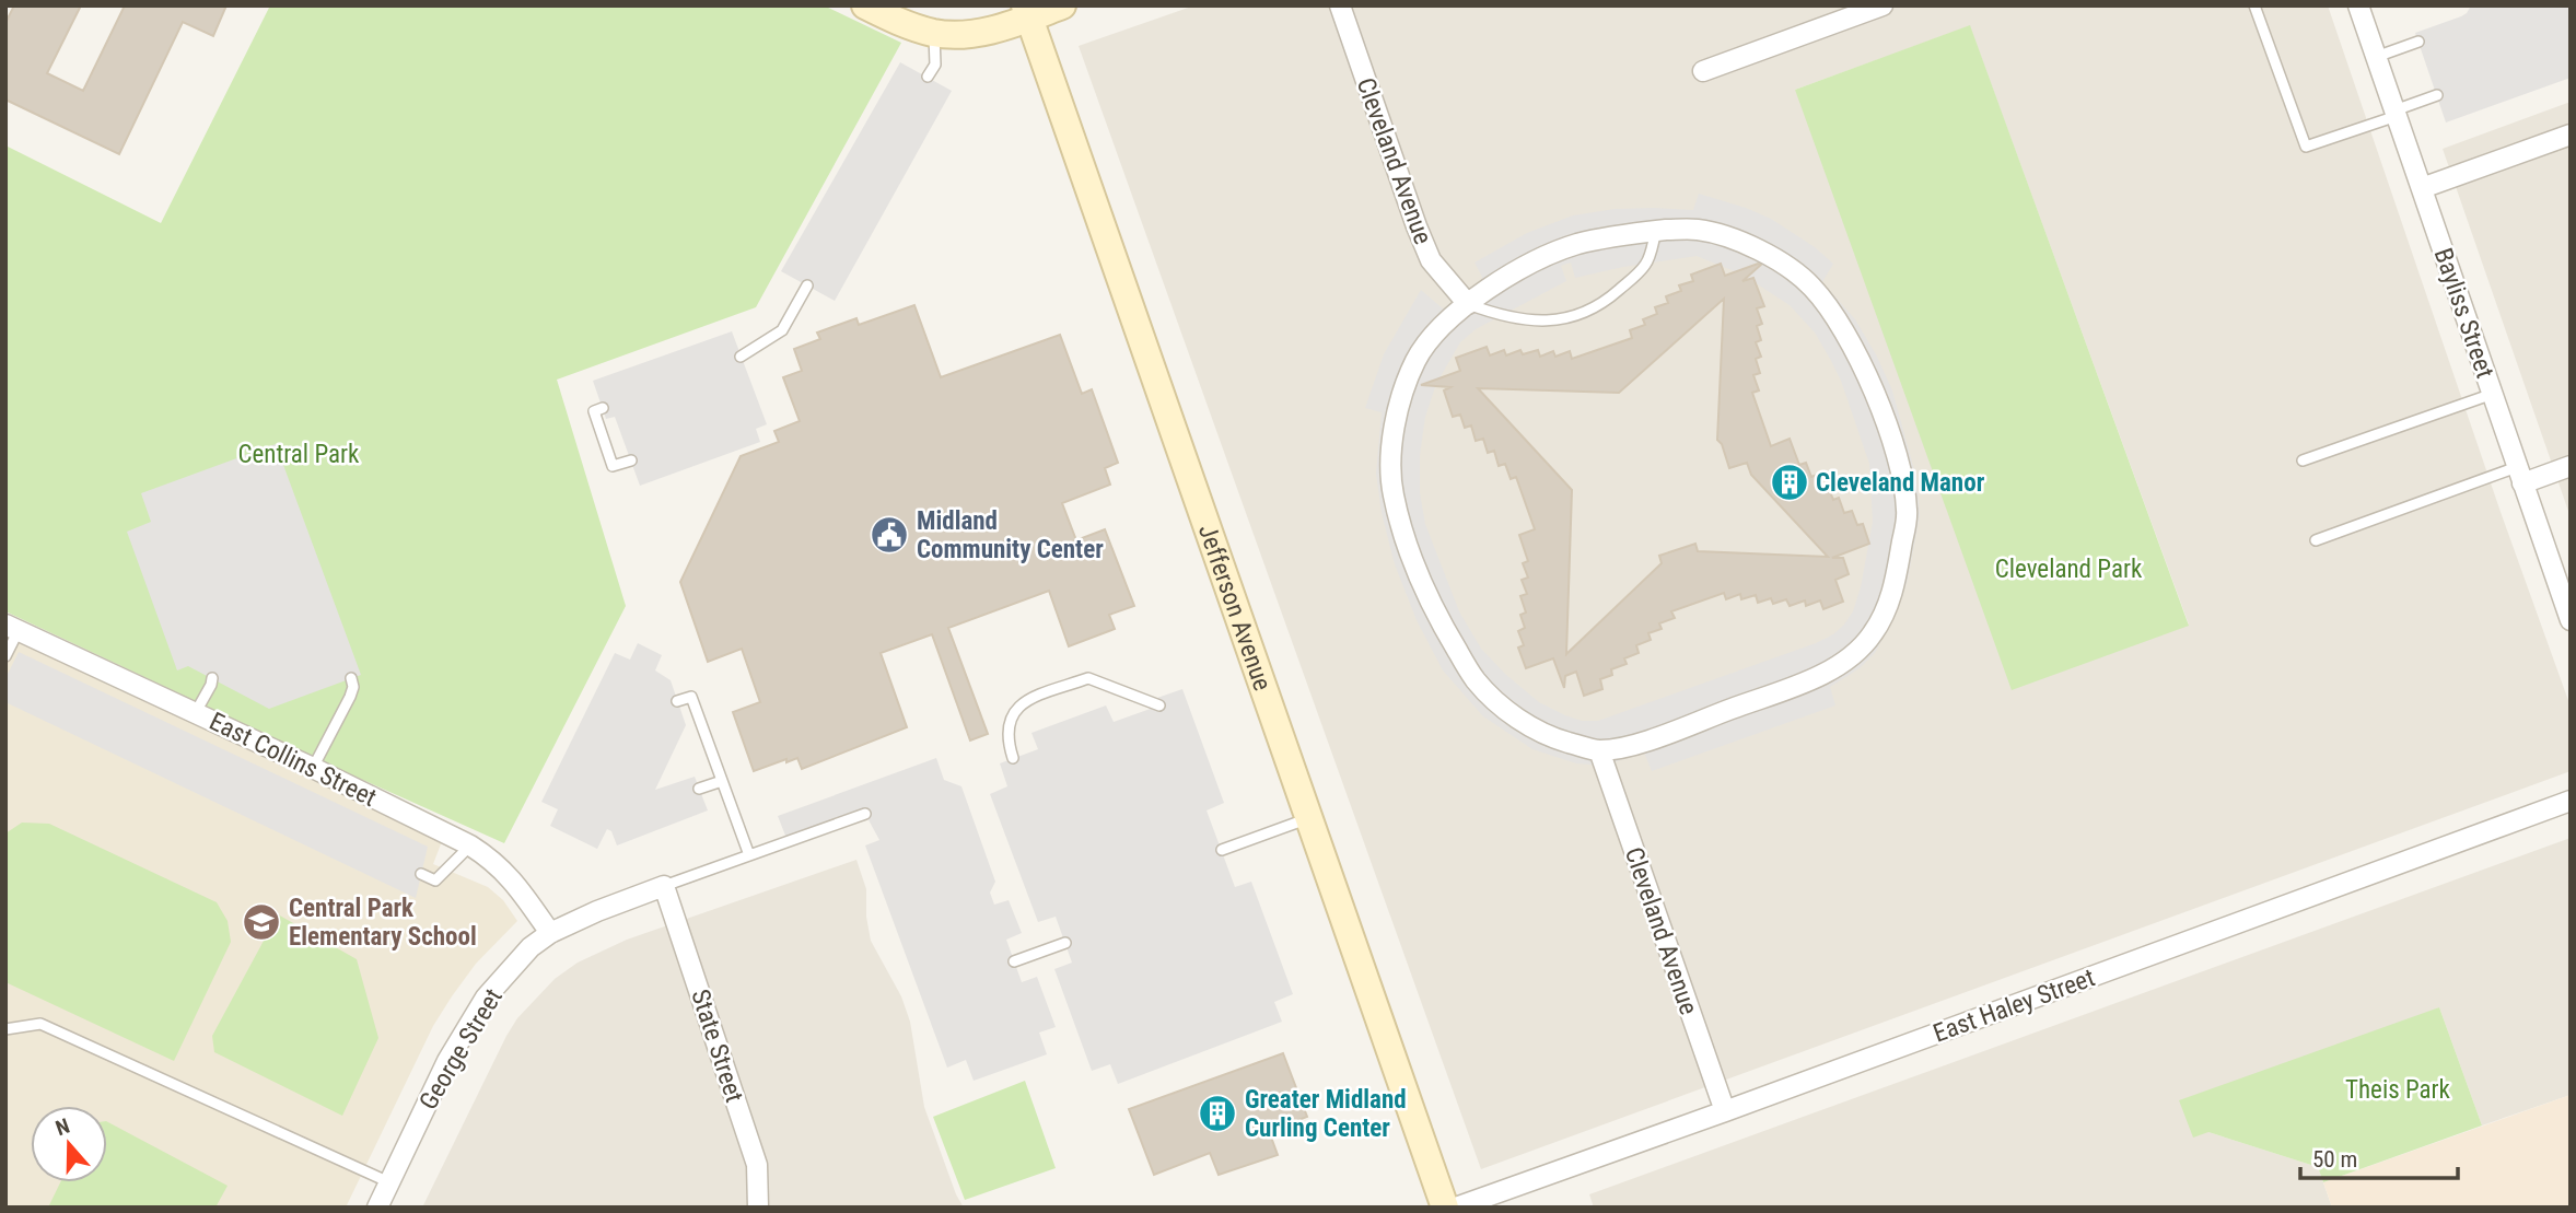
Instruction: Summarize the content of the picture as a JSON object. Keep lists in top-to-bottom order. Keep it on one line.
{"streets":{"street":["Cleveland Avenue","Bayliss Street","Jefferson Avenue","East Collins Street","East Haley Street","State Street","George Street"]},"crossings":[["Cleveland Avenue","East Haley Street"],["East Collins Street","George Street"],["State Street","George Street"]],"parks":["Central Park","Cleveland Park","Theis Park"],"places":{"building":["Cleveland Manor","Greater Midland Curling Center"],"public building":["Midland Community Center"],"school or university":["Central Park Elementary School"]},"scale_bar":"50 m","north":"top"}
